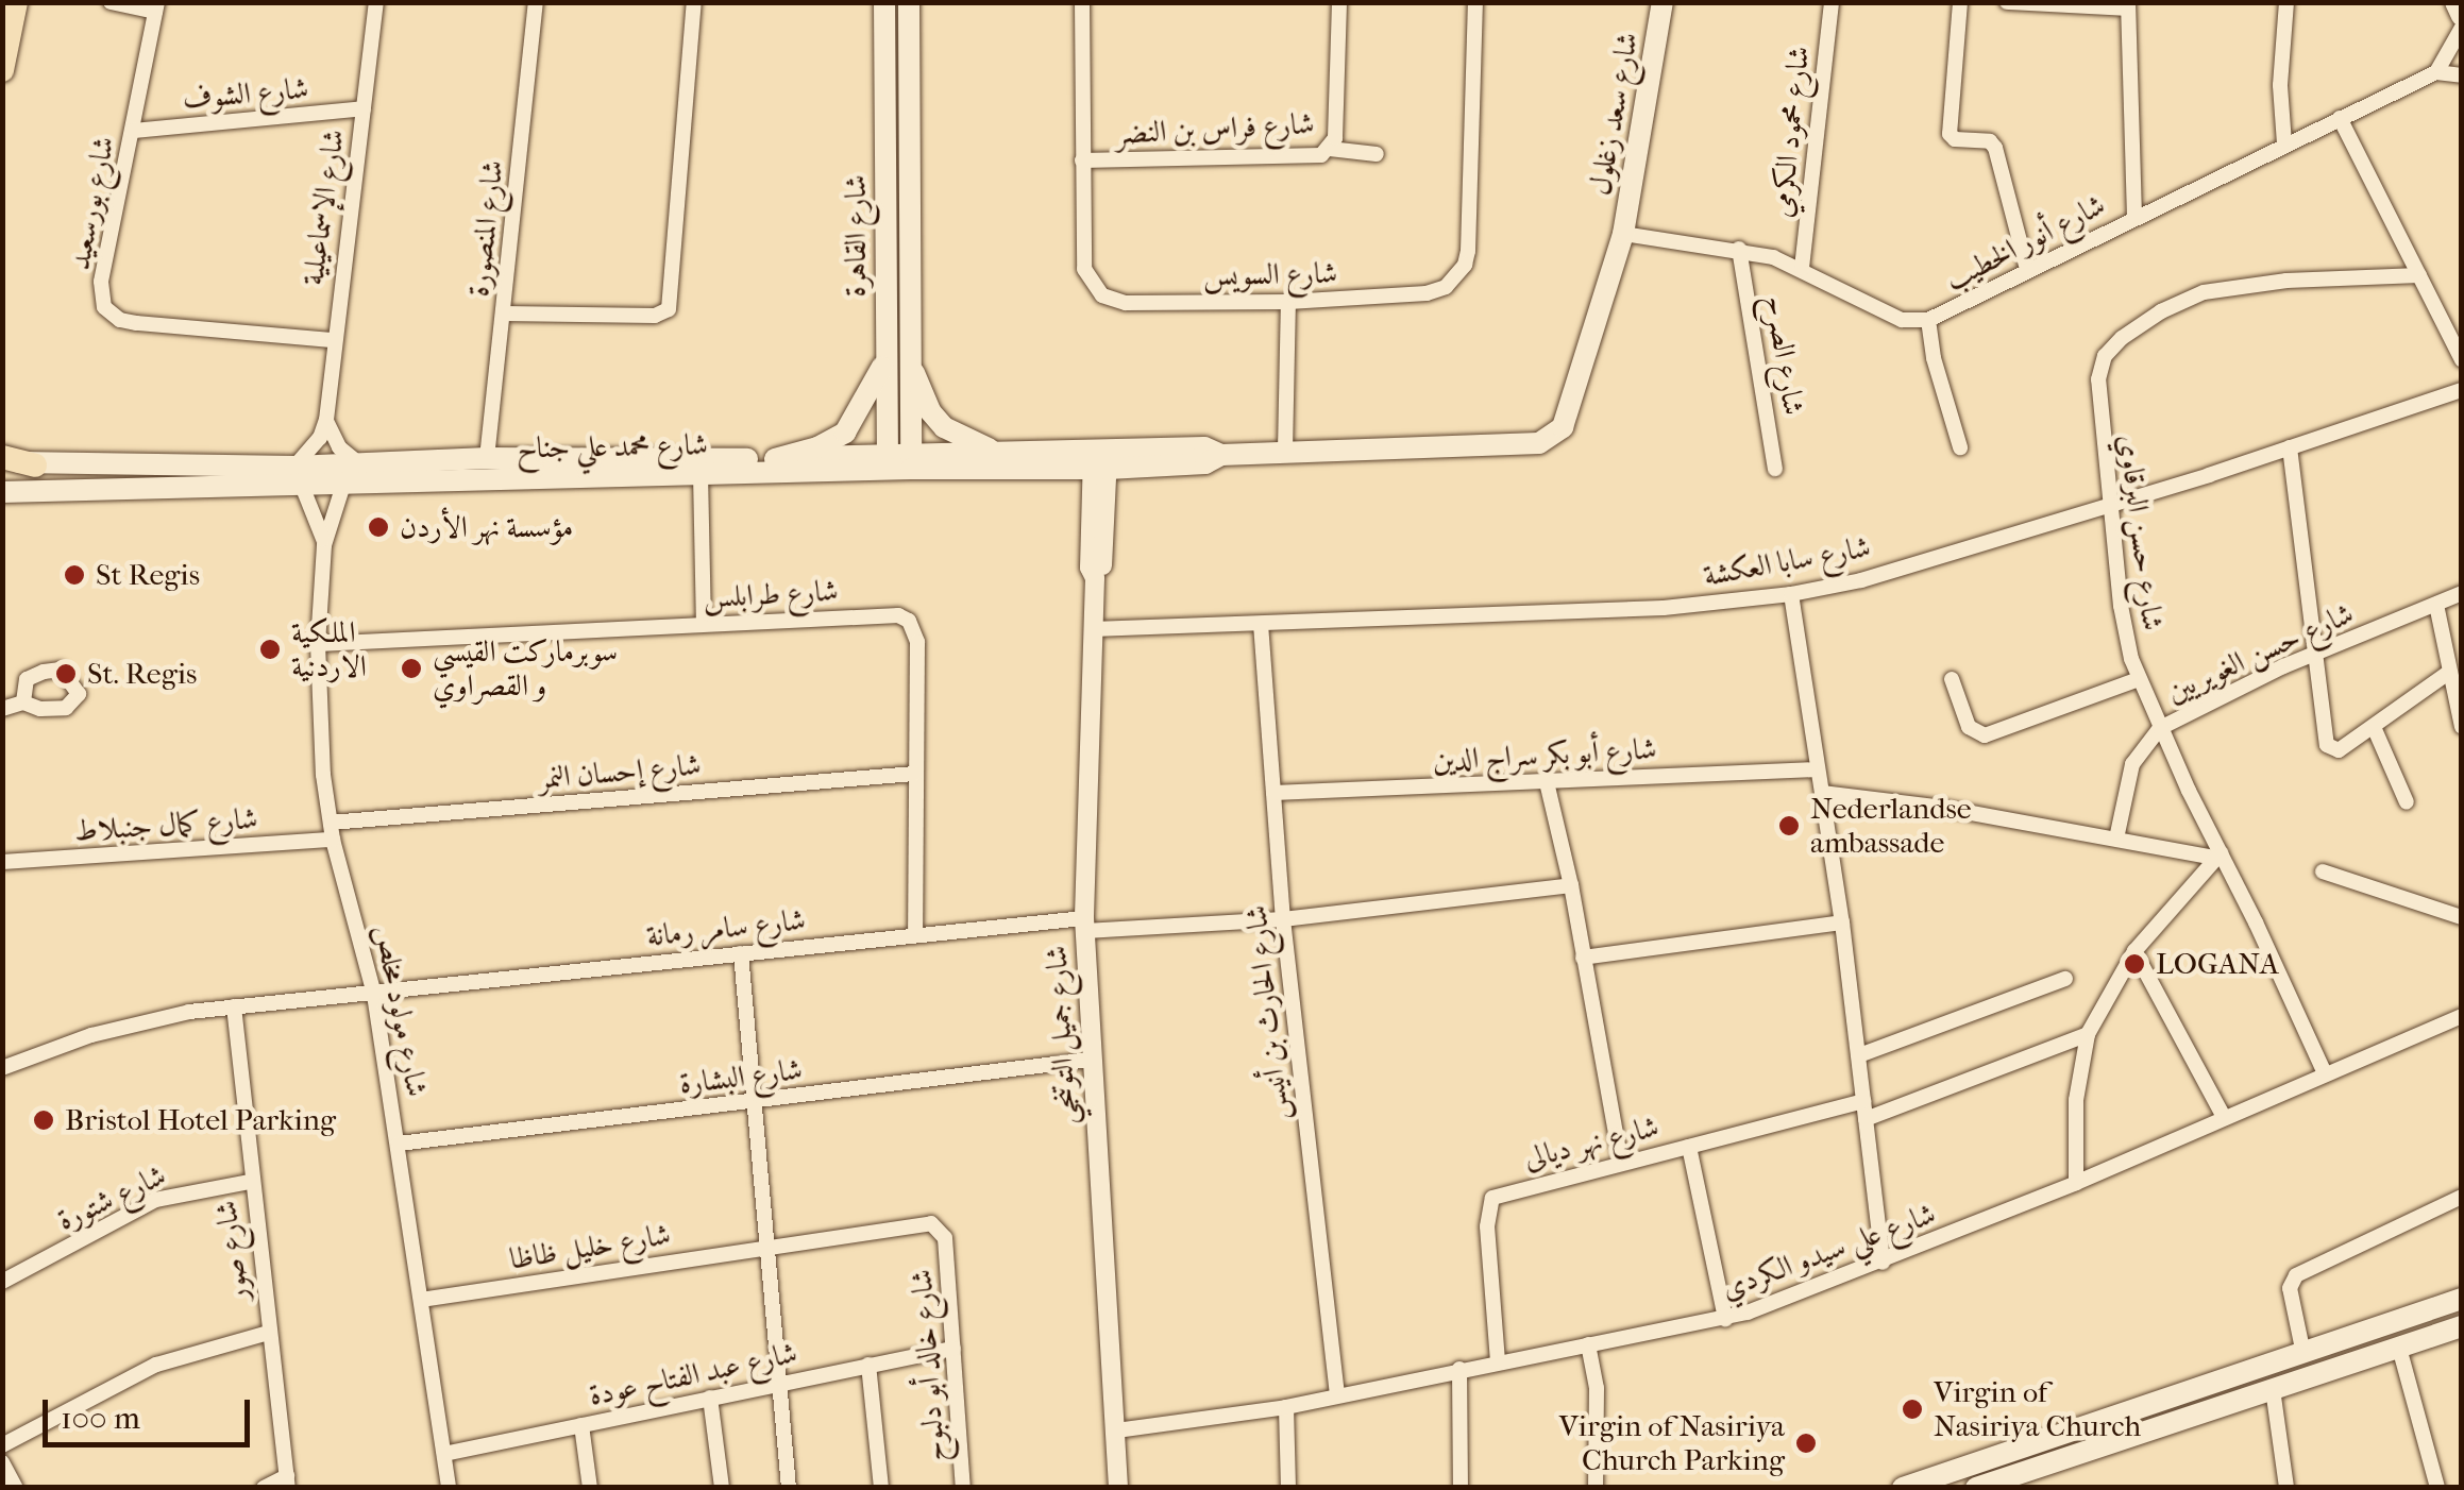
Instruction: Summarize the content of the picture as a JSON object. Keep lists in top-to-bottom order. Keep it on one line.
{"streets":{"main road":["شارع سعد زغلول","شارع القاهرة","شارع محمد علي جناح"],"street":["شارع الشوف","شارع فراس بن النضر","شارع محمود الكرمي","شارع بورسعيد","شارع الإسماعيلية","شارع المنصورة","شارع أنور الخطيب","شارع السويس","شارع الصرح","شارع حسن البرقاوي","شارع سابا العكشة","شارع طرابلس","شارع حسن الغويريين","شارع أبو بكر سراج الدين","شارع إحسان النمر","شارع كمال جنبلاط","شارع سامر رمانة","شارع مولود مخلص","شارع الحارث بن أنيس","شارع جميل التوتنجي","شارع البشارة","شارع نهر ديالى","شارع شتورة","شارع خليل ظاظا","شارع صور","شارع علي سيدو الكردي","شارع خالد أبو دلبوح","شارع عبد الفتاح عودة"]},"crossings":[["شارع الشوف","شارع بورسعيد"],["شارع الشوف","شارع الإسماعيلية"],["شارع سعد زغلول","شارع أنور الخطيب"],["شارع سعد زغلول","شارع محمد علي جناح"],["شارع فراس بن النضر","شارع السويس"],["شارع محمود الكرمي","شارع أنور الخطيب"],["شارع بورسعيد","شارع الإسماعيلية"],["شارع الإسماعيلية","شارع محمد علي جناح"],["شارع الإسماعيلية","شارع مولود مخلص"],["شارع المنصورة","شارع محمد علي جناح"],["شارع القاهرة","شارع محمد علي جناح"],["شارع أنور الخطيب","شارع الصرح"],["شارع أنور الخطيب","شارع محمد علي جناح"],["شارع محمد علي جناح","شارع مولود مخلص"],["شارع محمد علي جناح","شارع جميل التوتنجي"],["شارع حسن البرقاوي","شارع سابا العكشة"],["شارع حسن البرقاوي","شارع حسن الغويريين"],["شارع حسن البرقاوي","شارع علي سيدو الكردي"],["شارع سابا العكشة","شارع الحارث بن أنيس"],["شارع سابا العكشة","شارع جميل التوتنجي"],["شارع طرابلس","شارع إحسان النمر"],["شارع طرابلس","شارع سامر رمانة"],["شارع طرابلس","شارع مولود مخلص"],["شارع أبو بكر سراج الدين","شارع الحارث بن أنيس"],["شارع إحسان النمر","شارع كمال جنبلاط"],["شارع إحسان النمر","شارع مولود مخلص"],["شارع كمال جنبلاط","شارع مولود مخلص"],["شارع سامر رمانة","شارع مولود مخلص"],["شارع سامر رمانة","شارع الحارث بن أنيس"],["شارع سامر رمانة","شارع جميل التوتنجي"],["شارع سامر رمانة","شارع صور"],["شارع مولود مخلص","شارع البشارة"],["شارع مولود مخلص","شارع خليل ظاظا"],["شارع مولود مخلص","شارع عبد الفتاح عودة"],["شارع الحارث بن أنيس","شارع علي سيدو الكردي"],["شارع جميل التوتنجي","شارع البشارة"],["شارع جميل التوتنجي","شارع علي سيدو الكردي"],["شارع نهر ديالى","شارع علي سيدو الكردي"],["شارع شتورة","شارع صور"],["شارع خليل ظاظا","شارع خالد أبو دلبوح"],["شارع خالد أبو دلبوح","شارع عبد الفتاح عودة"]],"places":["مؤسسة نهر الأردن","St Regis","الملكية الاردنية","سوبرماركت القيسي و القصراوي","St. Regis","Nederlandse ambassade","LOGANA","Bristol Hotel Parking","Virgin of Nasiriya Church","Virgin of Nasiriya Church Parking"],"scale_bar":"100 m"}
